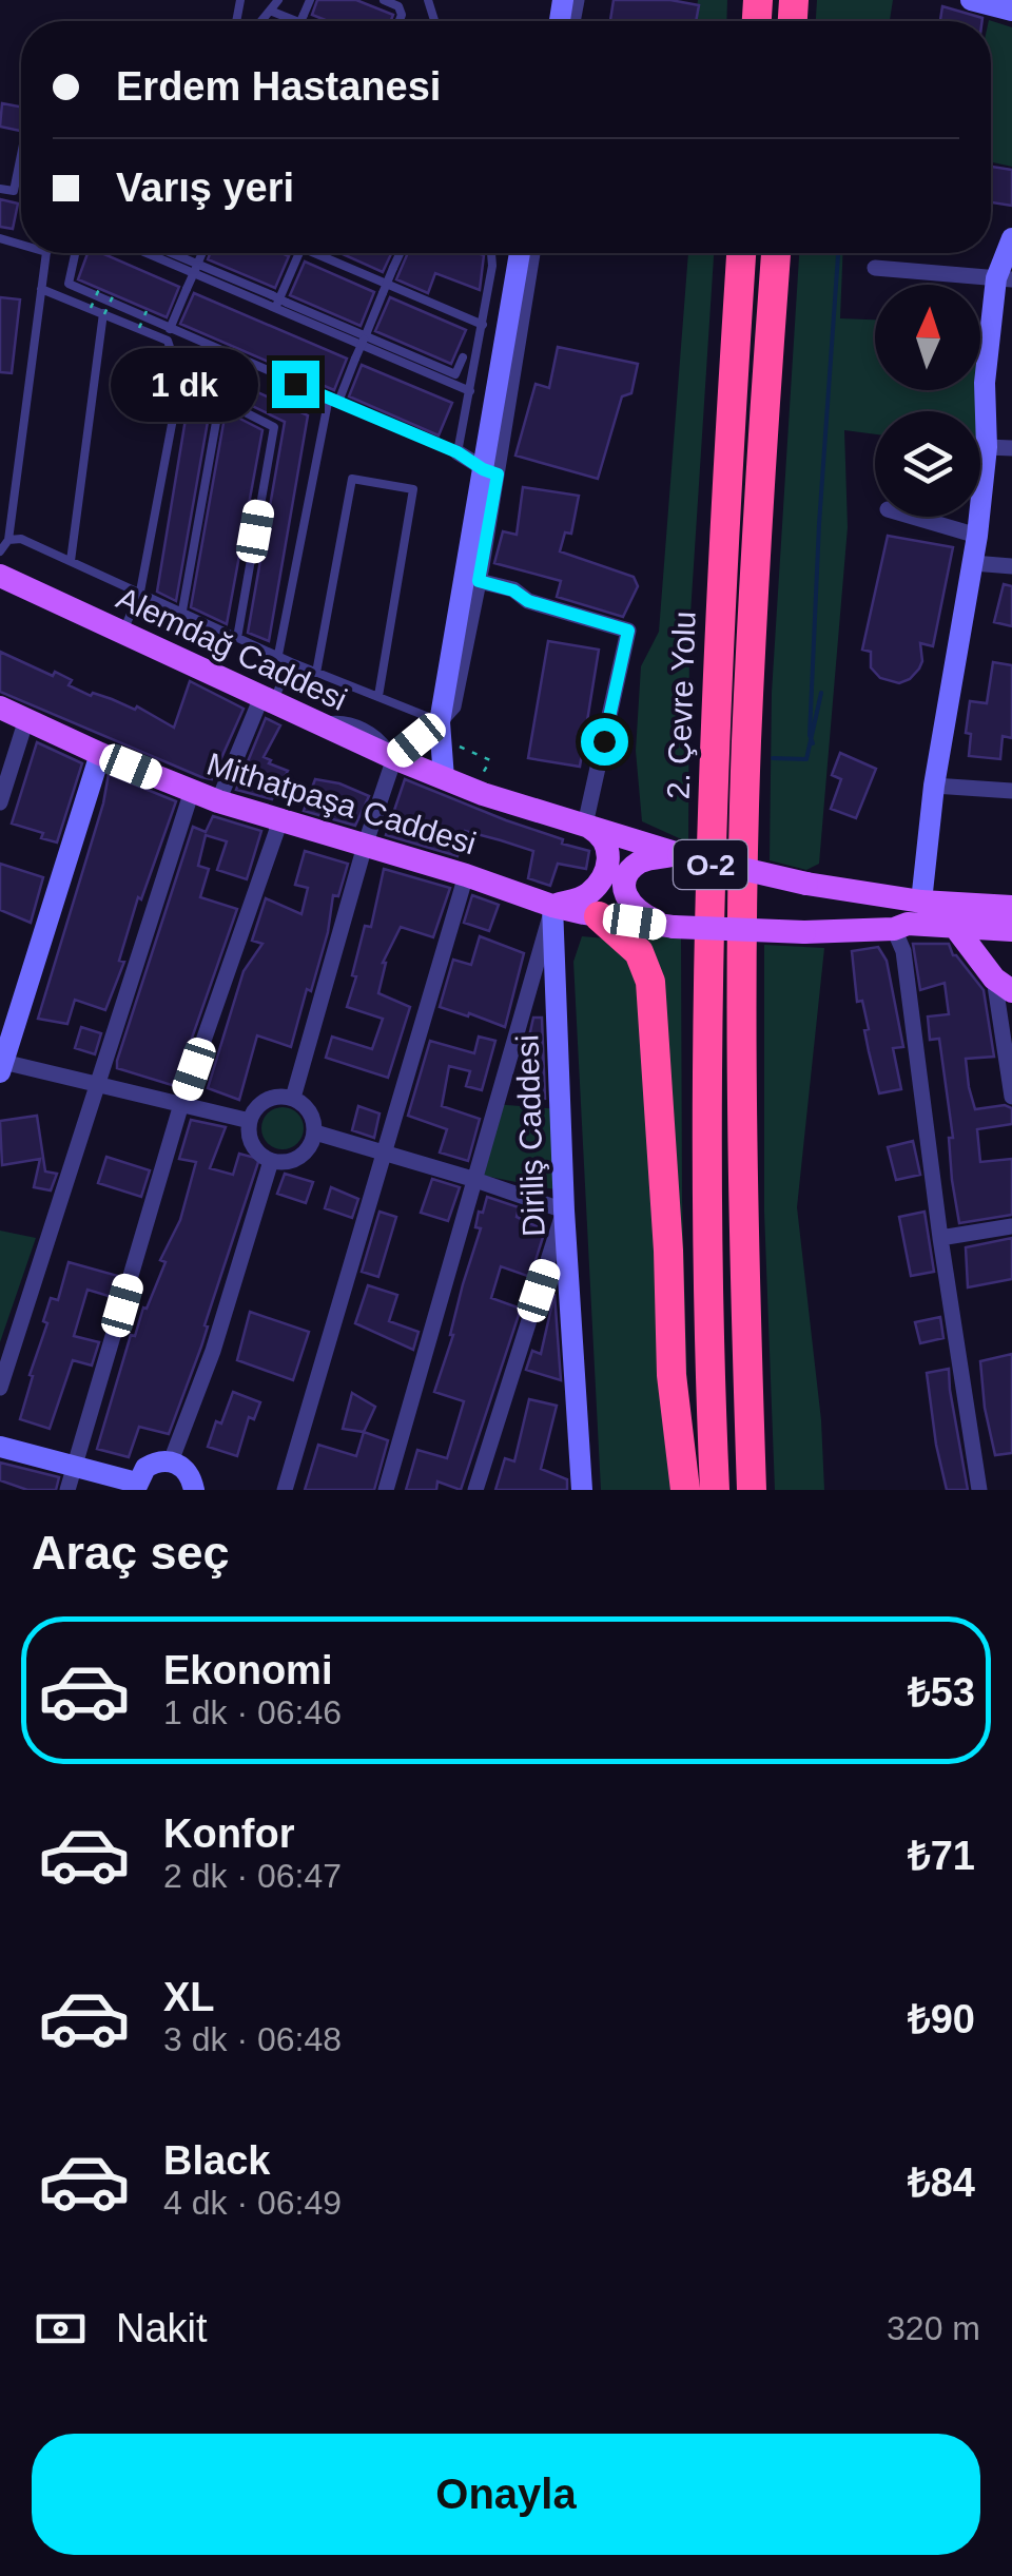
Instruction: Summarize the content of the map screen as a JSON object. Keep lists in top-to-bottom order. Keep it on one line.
{"streets":{"highway":["2. Çevre Yolu","O-2"],"main road":["Alemdağ Caddesi","Mithatpaşa Caddesi"],"street":["Diriliş Caddesi"]},"crossings":[["Mithatpaşa Caddesi","Diriliş Caddesi"]],"north":"top","page":{"banner":["Erdem Hastanesi","Varış yeri"],"bubble":"1 dk","heading":"Araç seç","list":[{"name":"Ekonomi","note":"1 dk · 06:46","value":"₺53"},{"name":"Konfor","note":"2 dk · 06:47","value":"₺71"},{"name":"XL","note":"3 dk · 06:48","value":"₺90"},{"name":"Black","note":"4 dk · 06:49","value":"₺84"}],"pay":["Nakit","320 m"],"buttons":"Onayla"}}
